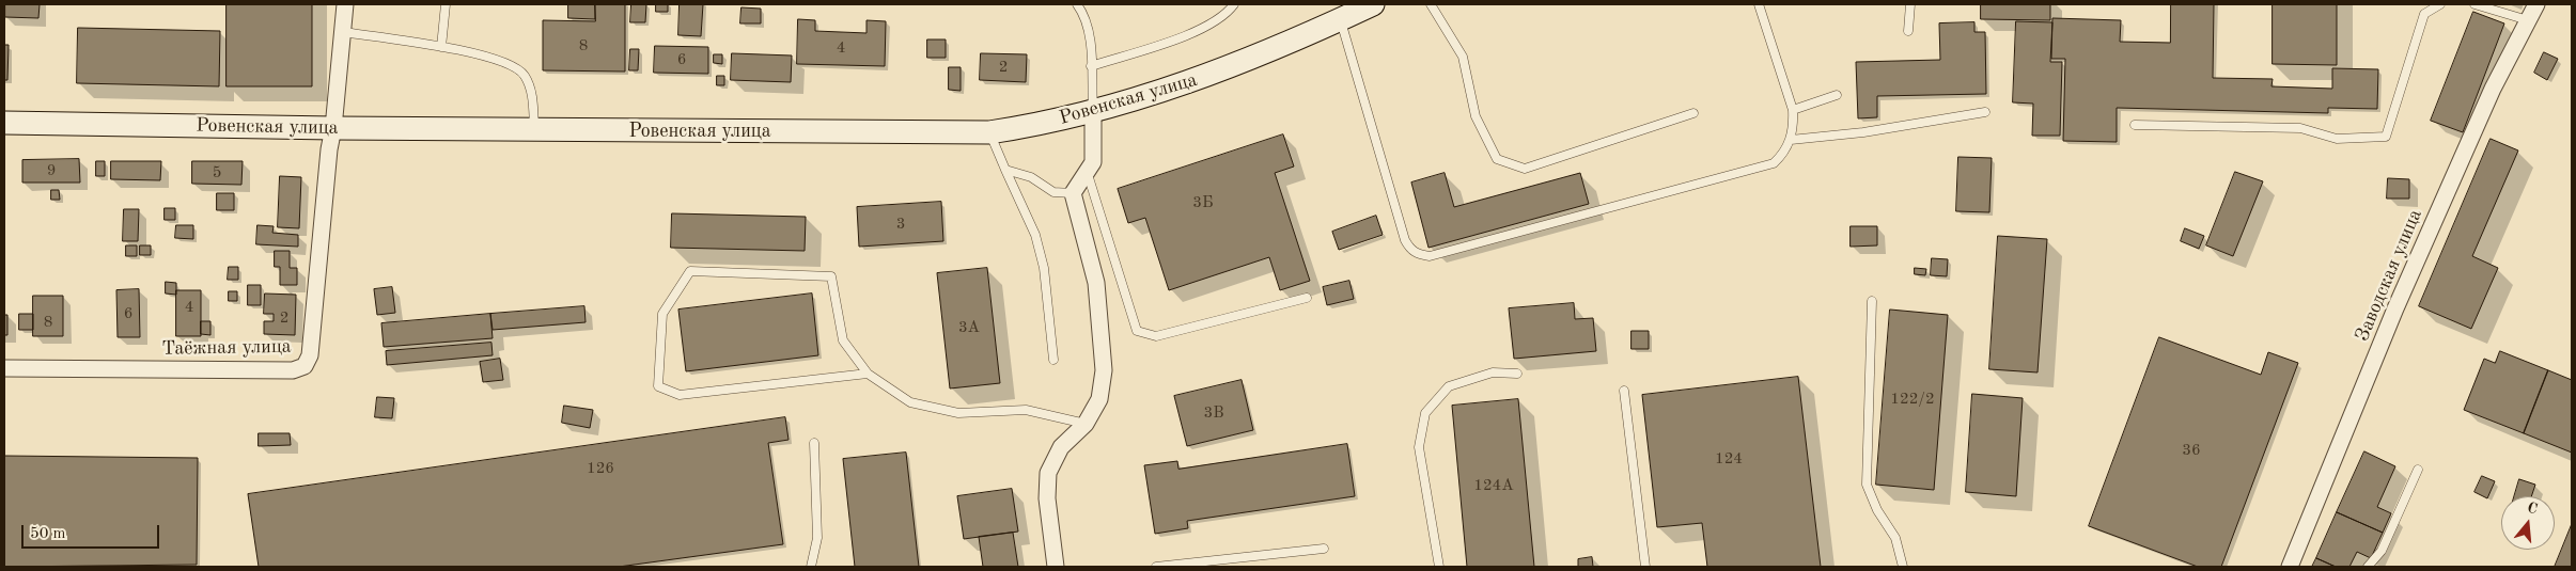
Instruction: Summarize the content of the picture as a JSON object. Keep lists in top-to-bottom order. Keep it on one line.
{"streets":{"main road":["Ровенская улица"],"street":["Заводская улица","Таёжная улица"]},"crossings":[["Ровенская улица","Таёжная улица"]],"house_numbers":["8","4","6","2","9","5","3Б","3","4","6","2","8","3А","122/2","3В","36","124","126","124А"],"scale_bar":"50 m","north":"top"}
